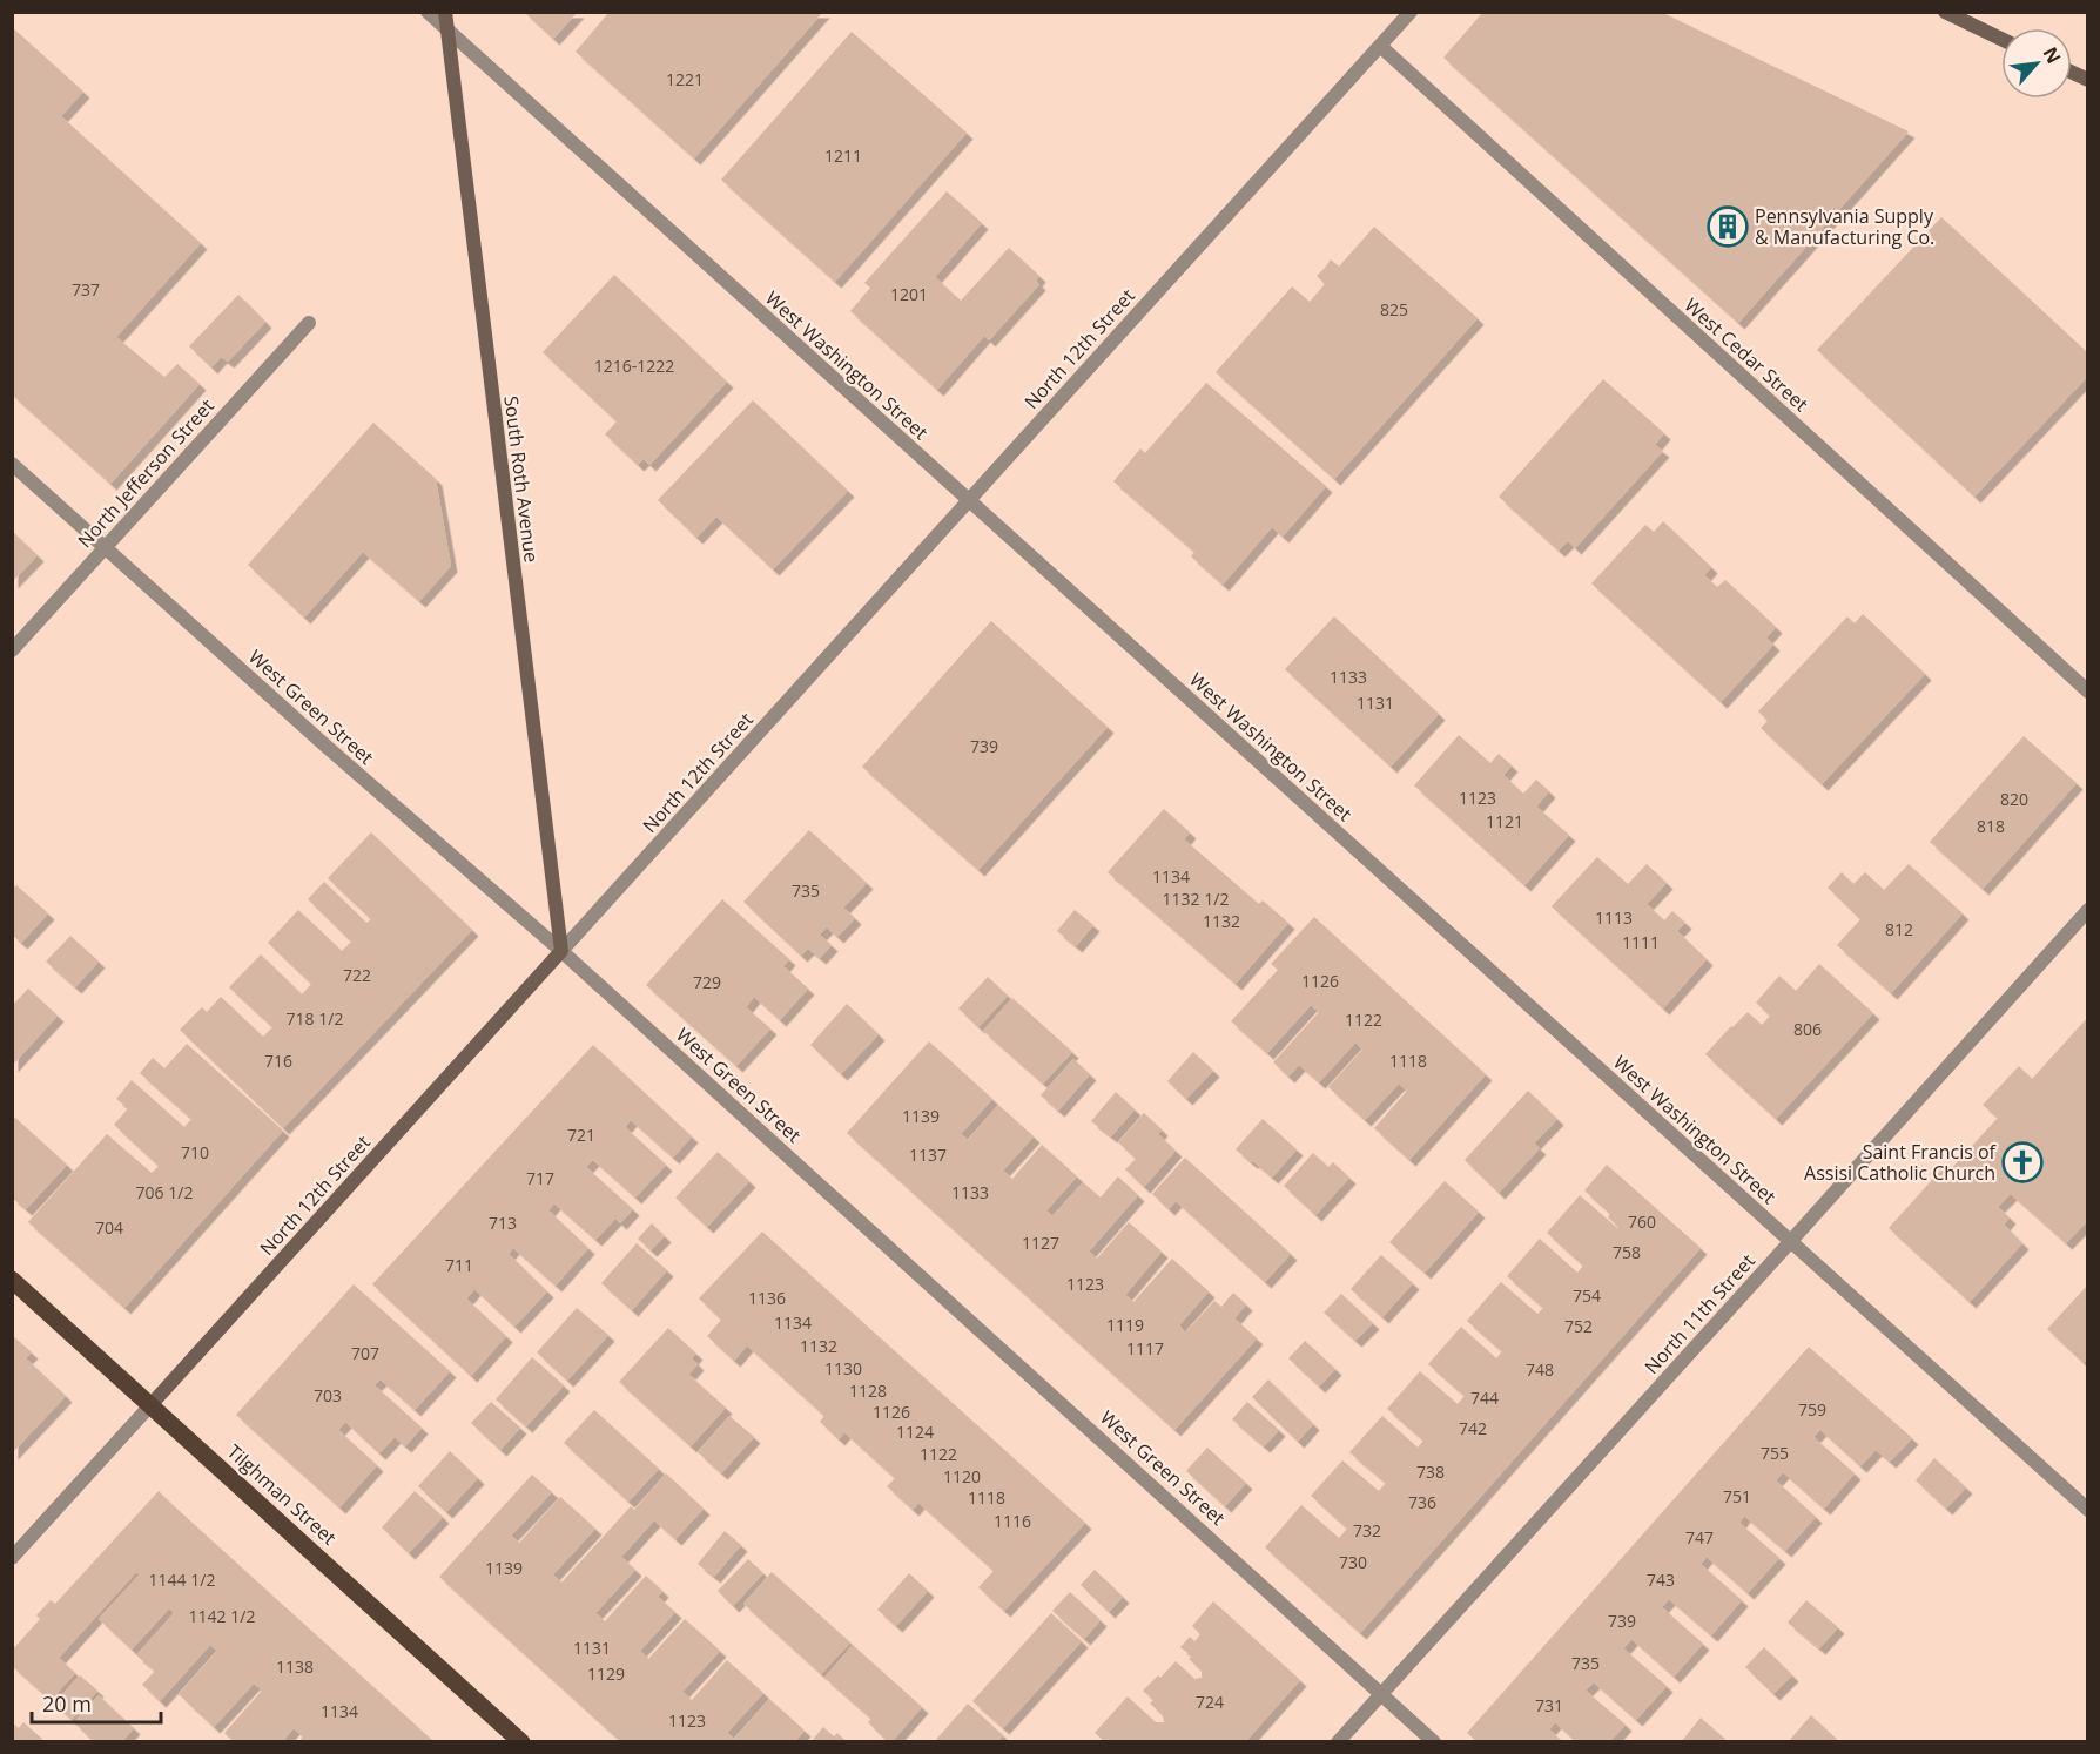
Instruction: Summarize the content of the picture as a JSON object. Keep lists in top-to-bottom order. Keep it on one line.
{"streets":{"main road":["North 12th Street","South Roth Avenue","Tilghman Street"],"street":["West Cedar Street","West Washington Street","North Jefferson Street","West Green Street","North 11th Street"]},"crossings":[["North 12th Street","West Cedar Street"],["North 12th Street","West Washington Street"],["North 12th Street","South Roth Avenue"],["North 12th Street","West Green Street"],["North 12th Street","Tilghman Street"],["West Washington Street","South Roth Avenue"],["West Washington Street","North 11th Street"],["North Jefferson Street","West Green Street"],["South Roth Avenue","West Green Street"],["West Green Street","North 11th Street"]],"places":{"building":["Pennsylvania Supply & Manufacturing Co."],"church":["Saint Francis of Assisi Catholic Church"]},"house_numbers":["1221","1211","737","1201","825","1216-1222","1133","1131","739","1123","820","1121","818","1134","735","1132 1/2","1113","1132","812","1111","722","1126","729","718 1/2","1122","806","716","1118","1139","721","710","1137","717","706 1/2","1133","760","713","704","1127","758","711","1123","754","1136","1134","1119","752","1132","1117","707","1130","748","1128","703","744","759","1126","742","1124","755","1122","738","1120","751","1118","736","1116","732","747","730","1139","1144 1/2","743","1142 1/2","739","1131","735","1138","1129","724","731","1134","1123"],"scale_bar":"20 m","north":"top right"}
